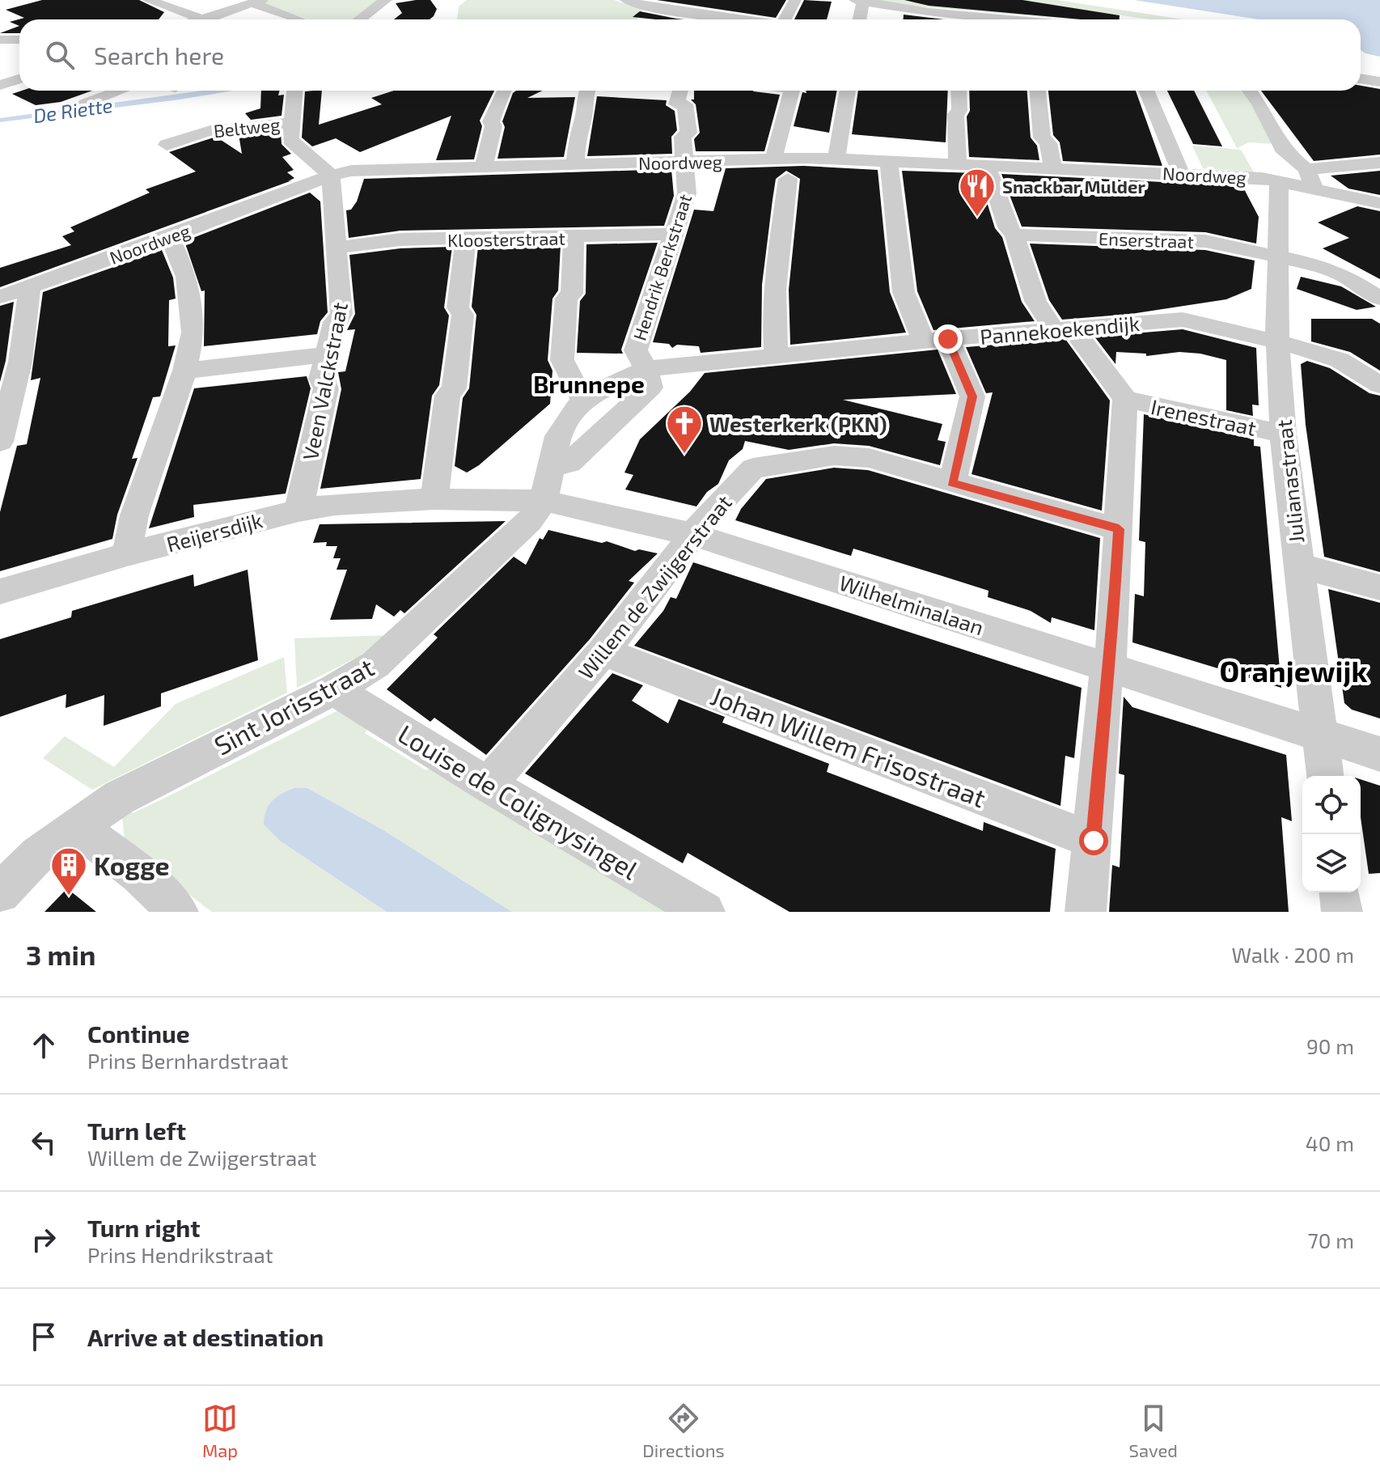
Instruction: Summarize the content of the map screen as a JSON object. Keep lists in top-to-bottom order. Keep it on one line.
{"streets":{"street":["Beltweg","Noordweg","Kloosterstraat","Enserstraat","Hendrik Berkstraat","Pannekoekendijk","Veen Valckstraat","Irenestraat","Julianastraat","Reijersdijk","Willem de Zwijgerstraat","Wilhelminalaan","Sint Jorisstraat","Johan Willem Frisostraat","Louise de Colignysingel"]},"crossings":[["Beltweg","Noordweg"],["Beltweg","Veen Valckstraat"],["Noordweg","Hendrik Berkstraat"],["Noordweg","Veen Valckstraat"],["Noordweg","Julianastraat"],["Kloosterstraat","Hendrik Berkstraat"],["Kloosterstraat","Veen Valckstraat"],["Enserstraat","Julianastraat"],["Hendrik Berkstraat","Pannekoekendijk"],["Pannekoekendijk","Julianastraat"],["Veen Valckstraat","Reijersdijk"],["Irenestraat","Julianastraat"],["Julianastraat","Wilhelminalaan"],["Reijersdijk","Wilhelminalaan"],["Willem de Zwijgerstraat","Wilhelminalaan"],["Willem de Zwijgerstraat","Johan Willem Frisostraat"],["Willem de Zwijgerstraat","Louise de Colignysingel"],["Wilhelminalaan","Sint Jorisstraat"],["Sint Jorisstraat","Louise de Colignysingel"]],"districts":["Brunnepe","Oranjewijk"],"water":["De Riette"],"places":{"restaurant":["Snackbar Mulder"],"church":["Westerkerk (PKN)"],"building":["Kogge"]},"page":{"search":"Search here","heading":["3 min","Walk · 200 m"],"list":[["Continue","Prins Bernhardstraat","90 m"],["Turn left","Willem de Zwijgerstraat","40 m"],["Turn right","Prins Hendrikstraat","70 m"],"Arrive at destination"],"nav":["Map","Directions","Saved"]}}
